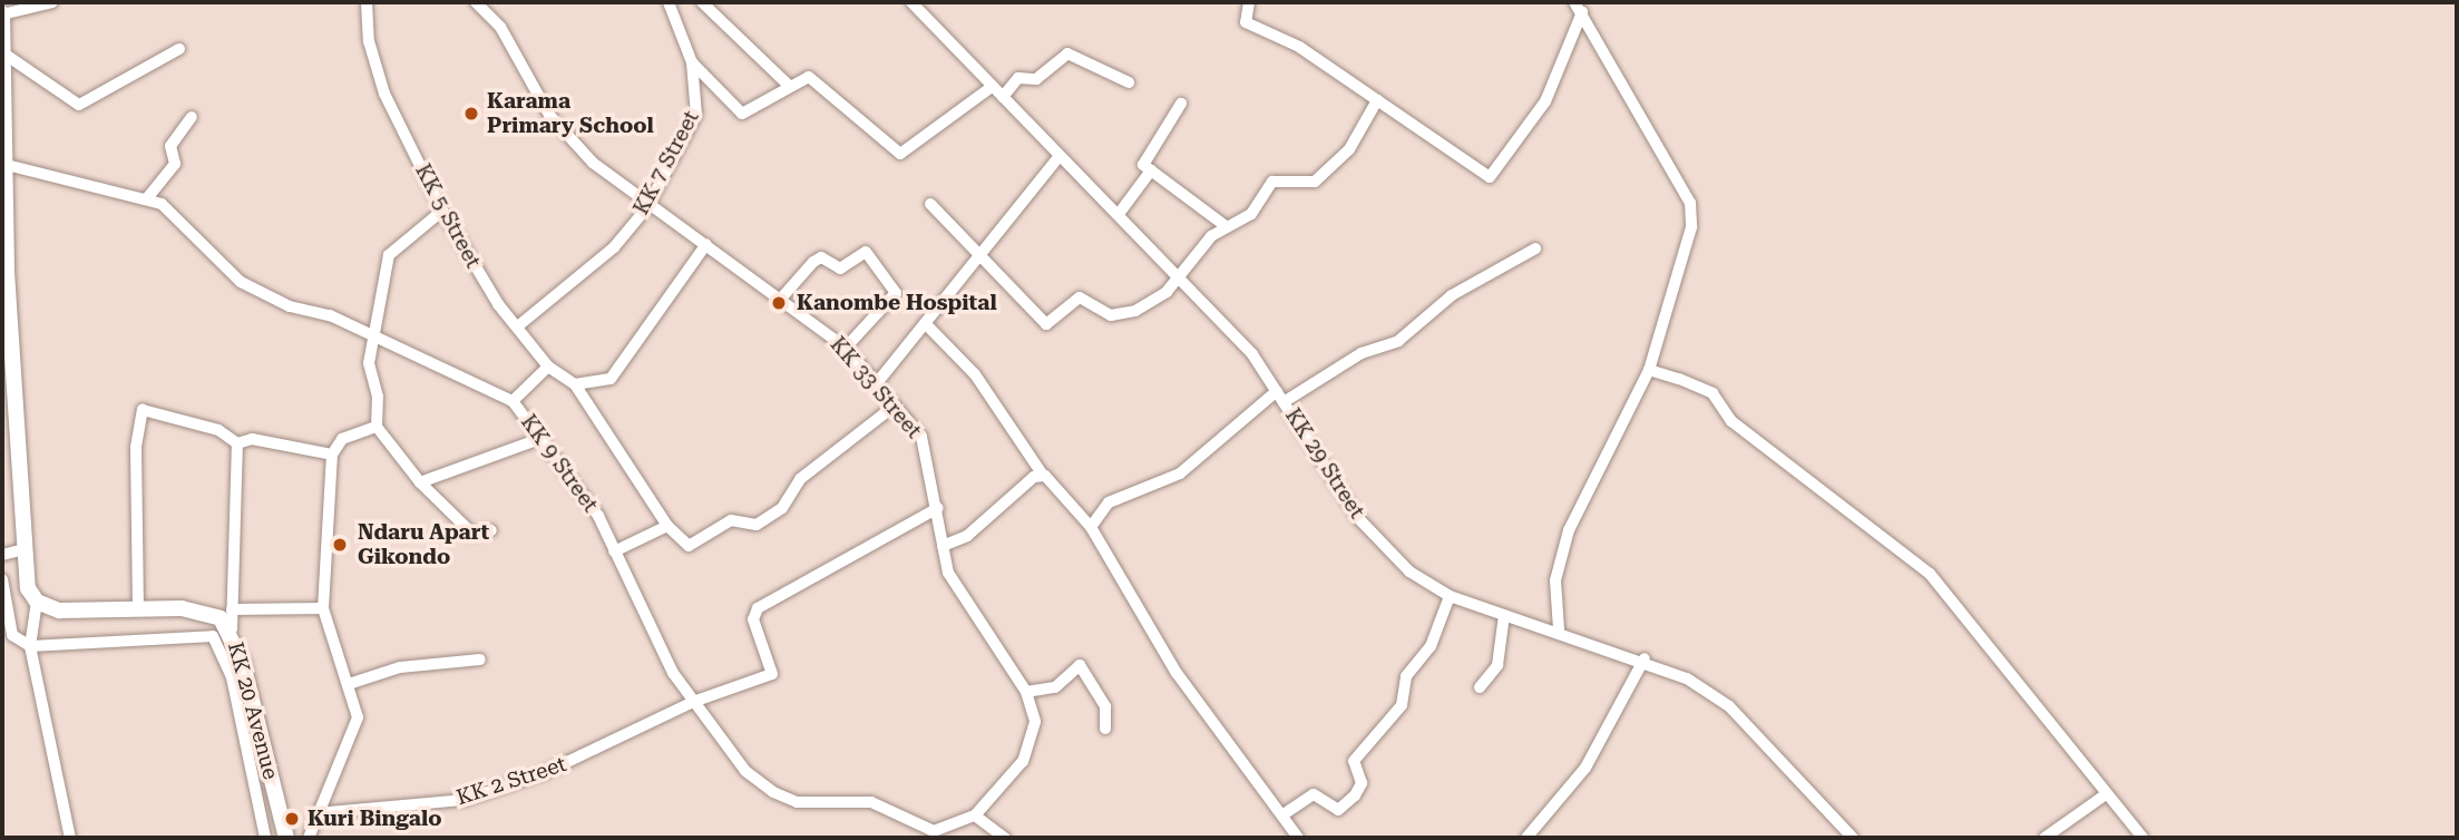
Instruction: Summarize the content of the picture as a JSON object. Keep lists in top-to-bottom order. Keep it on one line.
{"streets":{"main road":["KK 20 Avenue"],"street":["KK 7 Street","KK 5 Street","KK 33 Street","KK 9 Street","KK 29 Street","KK 2 Street"]},"crossings":[["KK 7 Street","KK 5 Street"],["KK 7 Street","KK 33 Street"],["KK 33 Street","KK 9 Street"],["KK 33 Street","KK 2 Street"],["KK 9 Street","KK 2 Street"]],"places":["Karama Primary School","Kanombe Hospital","Ndaru Apart Gikondo","Kuri Bingalo"]}
